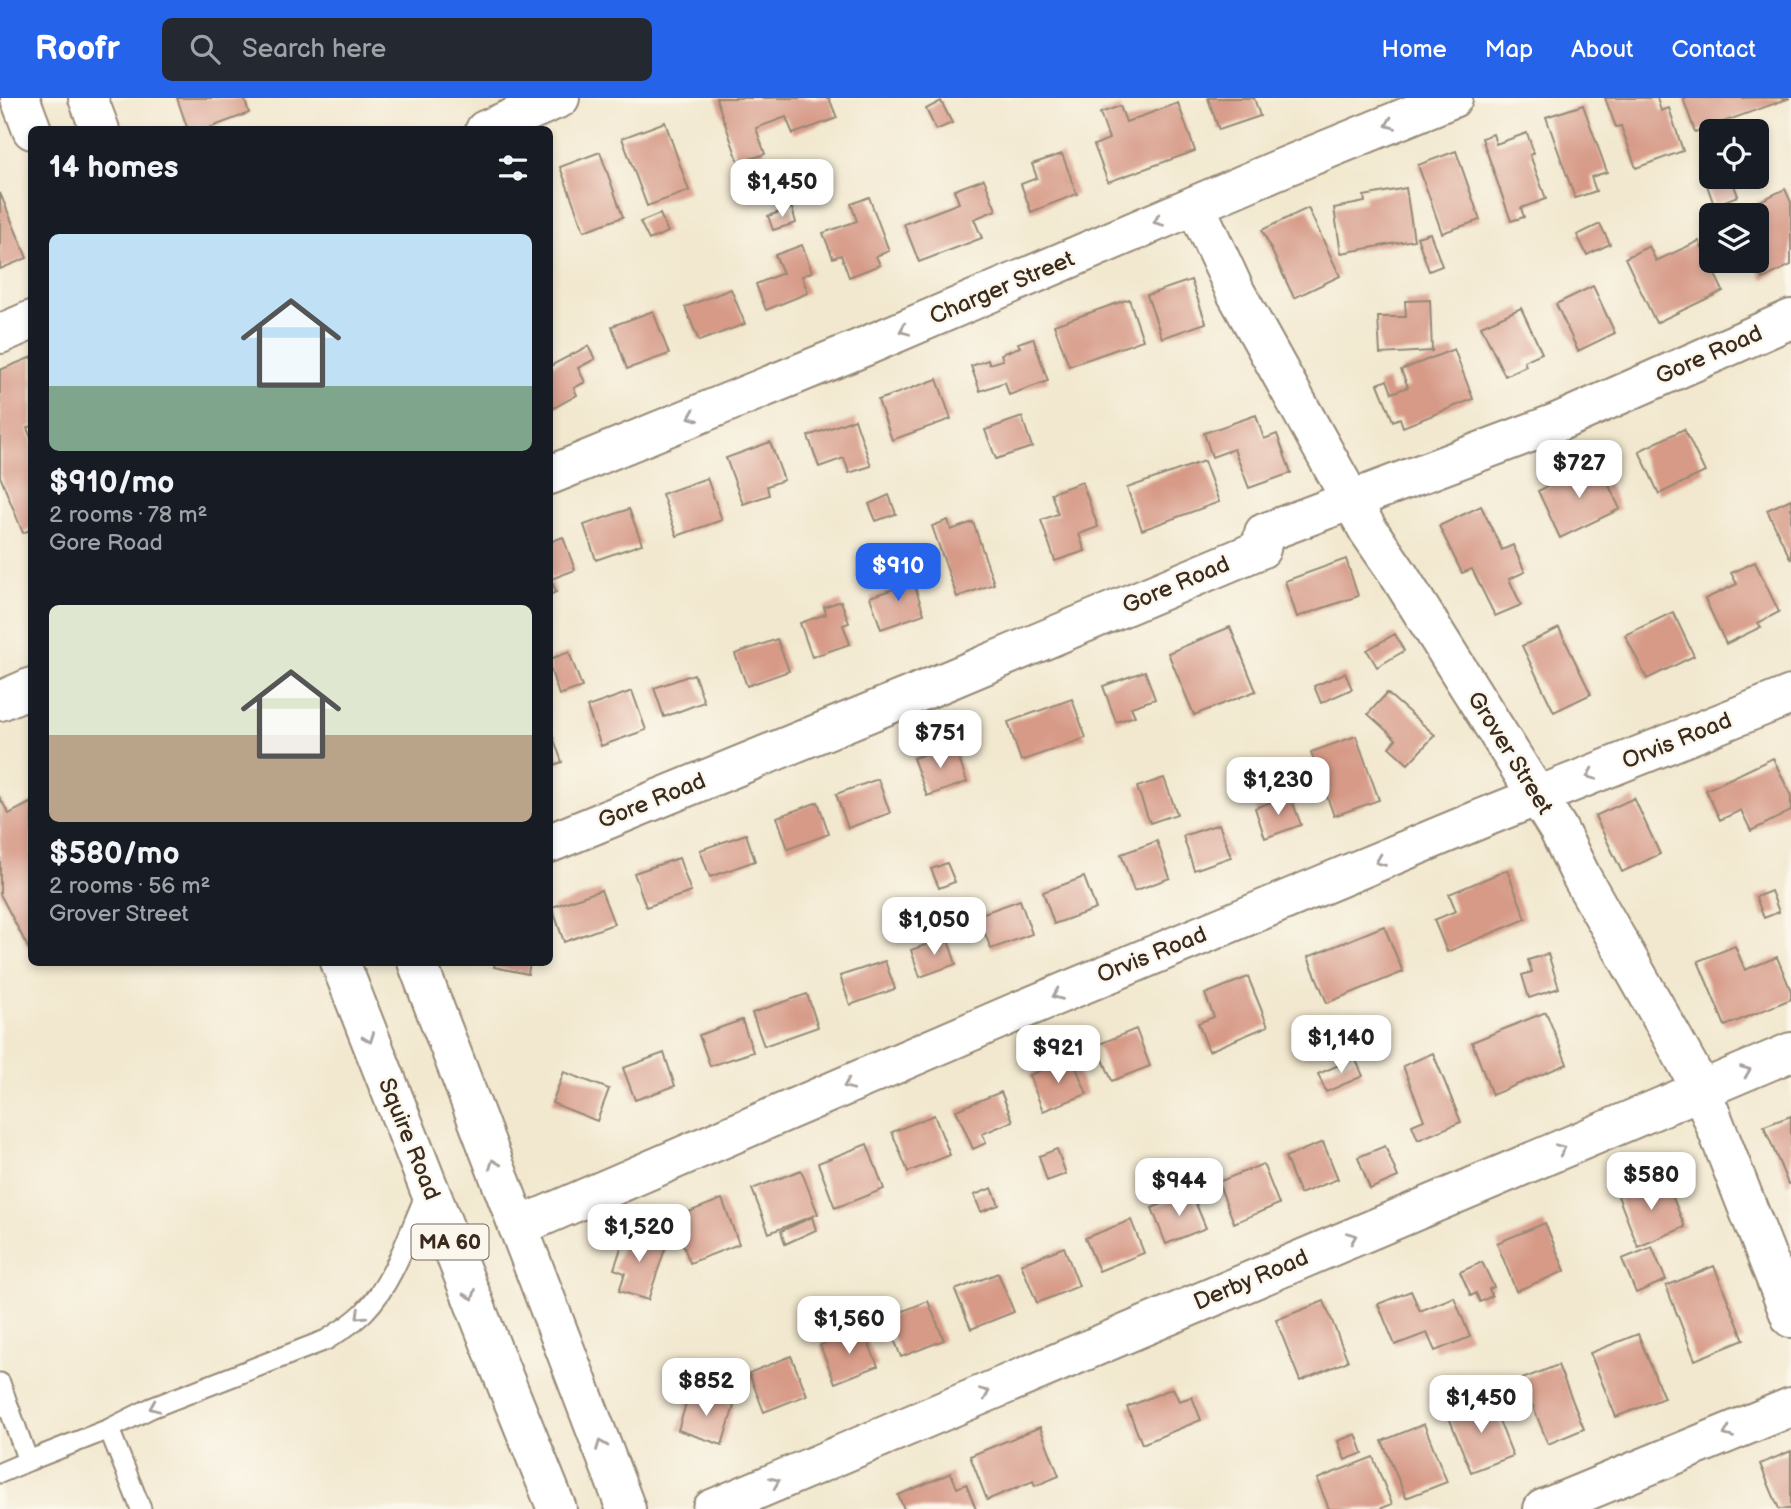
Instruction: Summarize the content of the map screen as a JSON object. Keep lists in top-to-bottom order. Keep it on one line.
{"streets":{"main road":["Charger Street","Gore Road","Orvis Road","Grover Street","Squire Road","MA 60","Derby Road"]},"crossings":[["Charger Street","Grover Street"],["Gore Road","Grover Street"],["Orvis Road","Grover Street"],["Orvis Road","MA 60"],["Grover Street","Derby Road"]],"one_way":["Charger Street","Orvis Road","Derby Road"],"page":{"header":"Roofr","search":"Search here","nav":["Home","Map","About","Contact"],"heading":"14 homes","price":["$1,450","$727","$910","$751","$1,230","$1,050","$1,140","$921","$580","$944","$1,520","$1,560","$852","$1,450"],"list":[{"name":"$910/mo","note":"2 rooms · 78 m² · Gore Road"},{"name":"$580/mo","note":"2 rooms · 56 m² · Grover Street"}]}}
